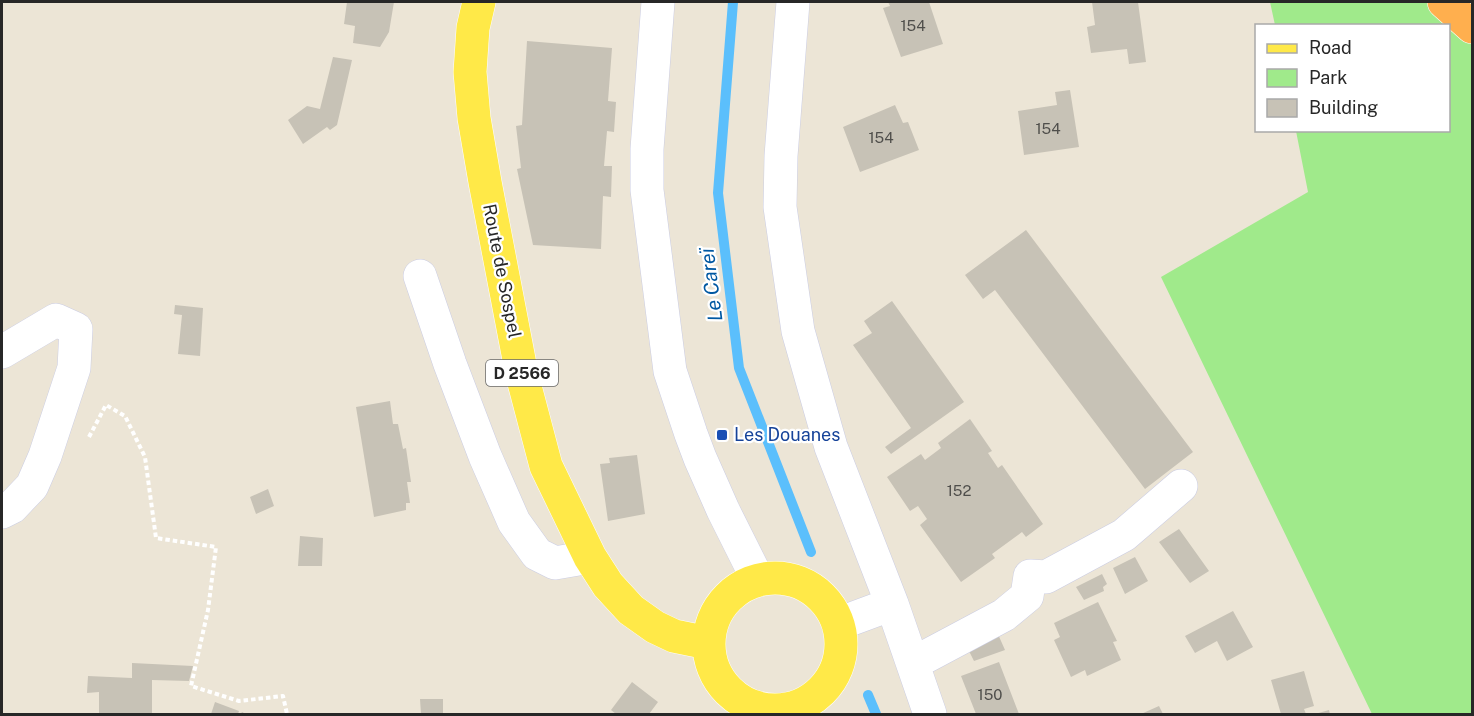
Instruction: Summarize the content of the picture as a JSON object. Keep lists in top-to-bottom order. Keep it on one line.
{"streets":{"main road":["Route de Sospel","D 2566"]},"water":["Le Careï"],"places":{"transit":["Les Douanes"]},"house_numbers":["154","154","154","152","150"],"legend":["Road","Park","Building"]}
